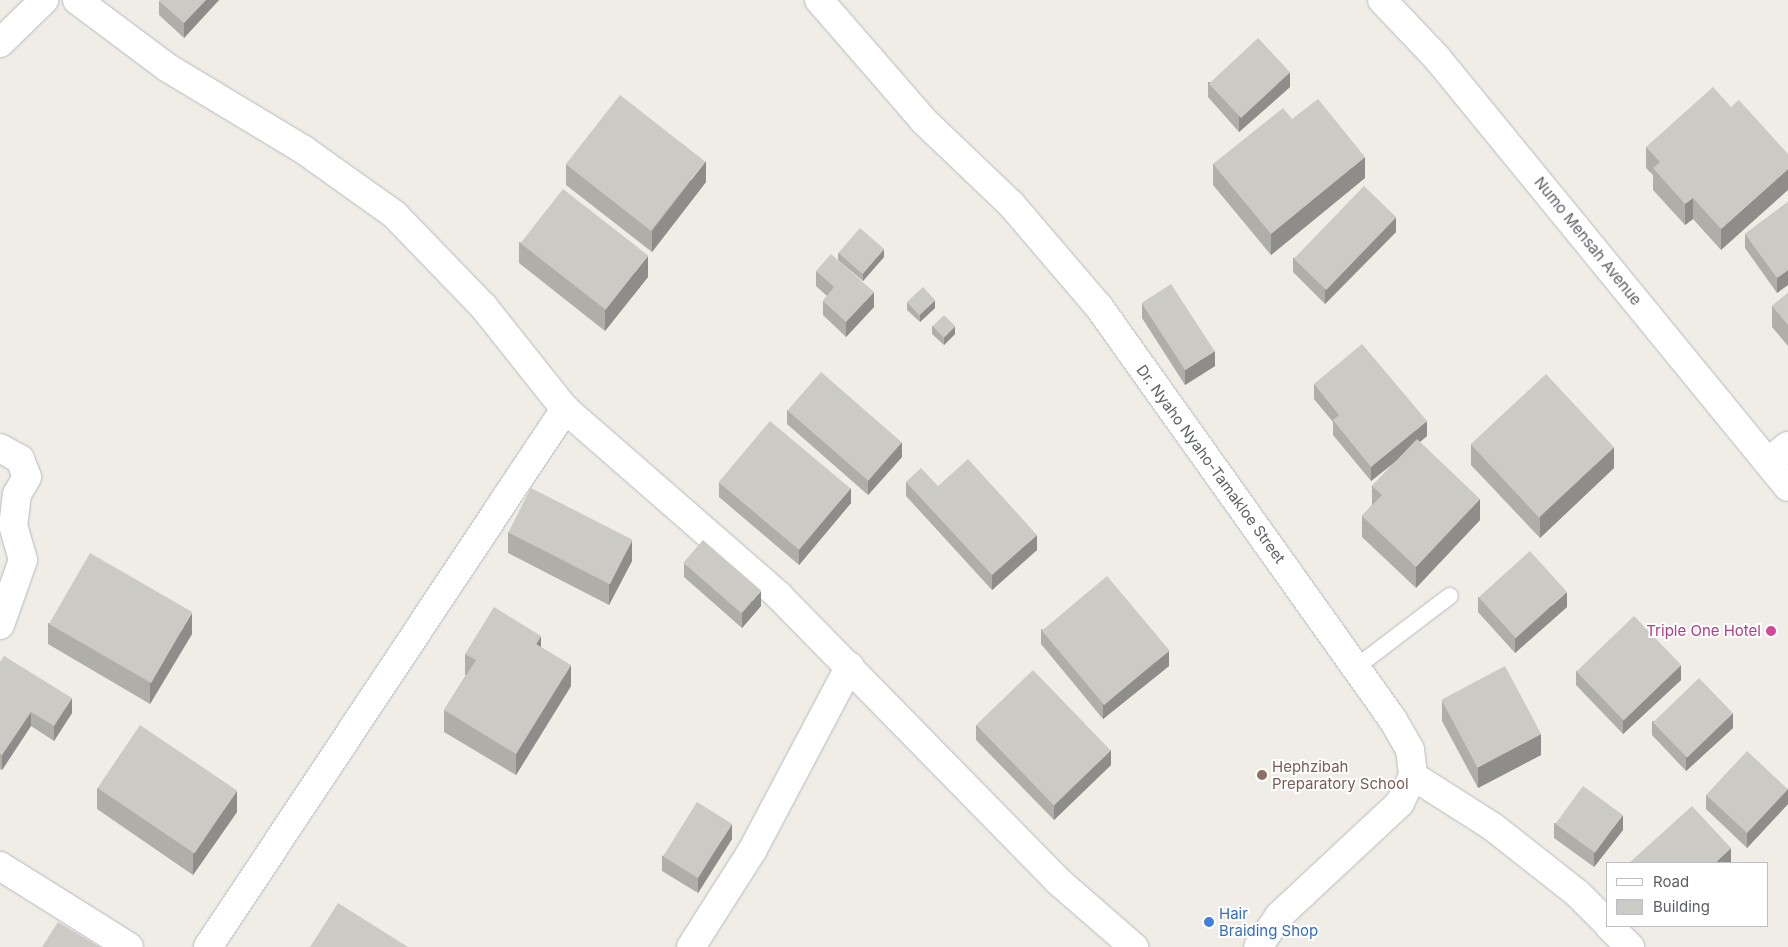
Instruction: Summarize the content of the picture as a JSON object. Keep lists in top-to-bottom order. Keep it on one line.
{"streets":{"street":["Numo Mensah Avenue","Dr. Nyaho Nyaho-Tamakloe Street"]},"places":["Triple One Hotel","Hephzibah Preparatory School","Hair Braiding Shop"],"legend":["Road","Building"]}
